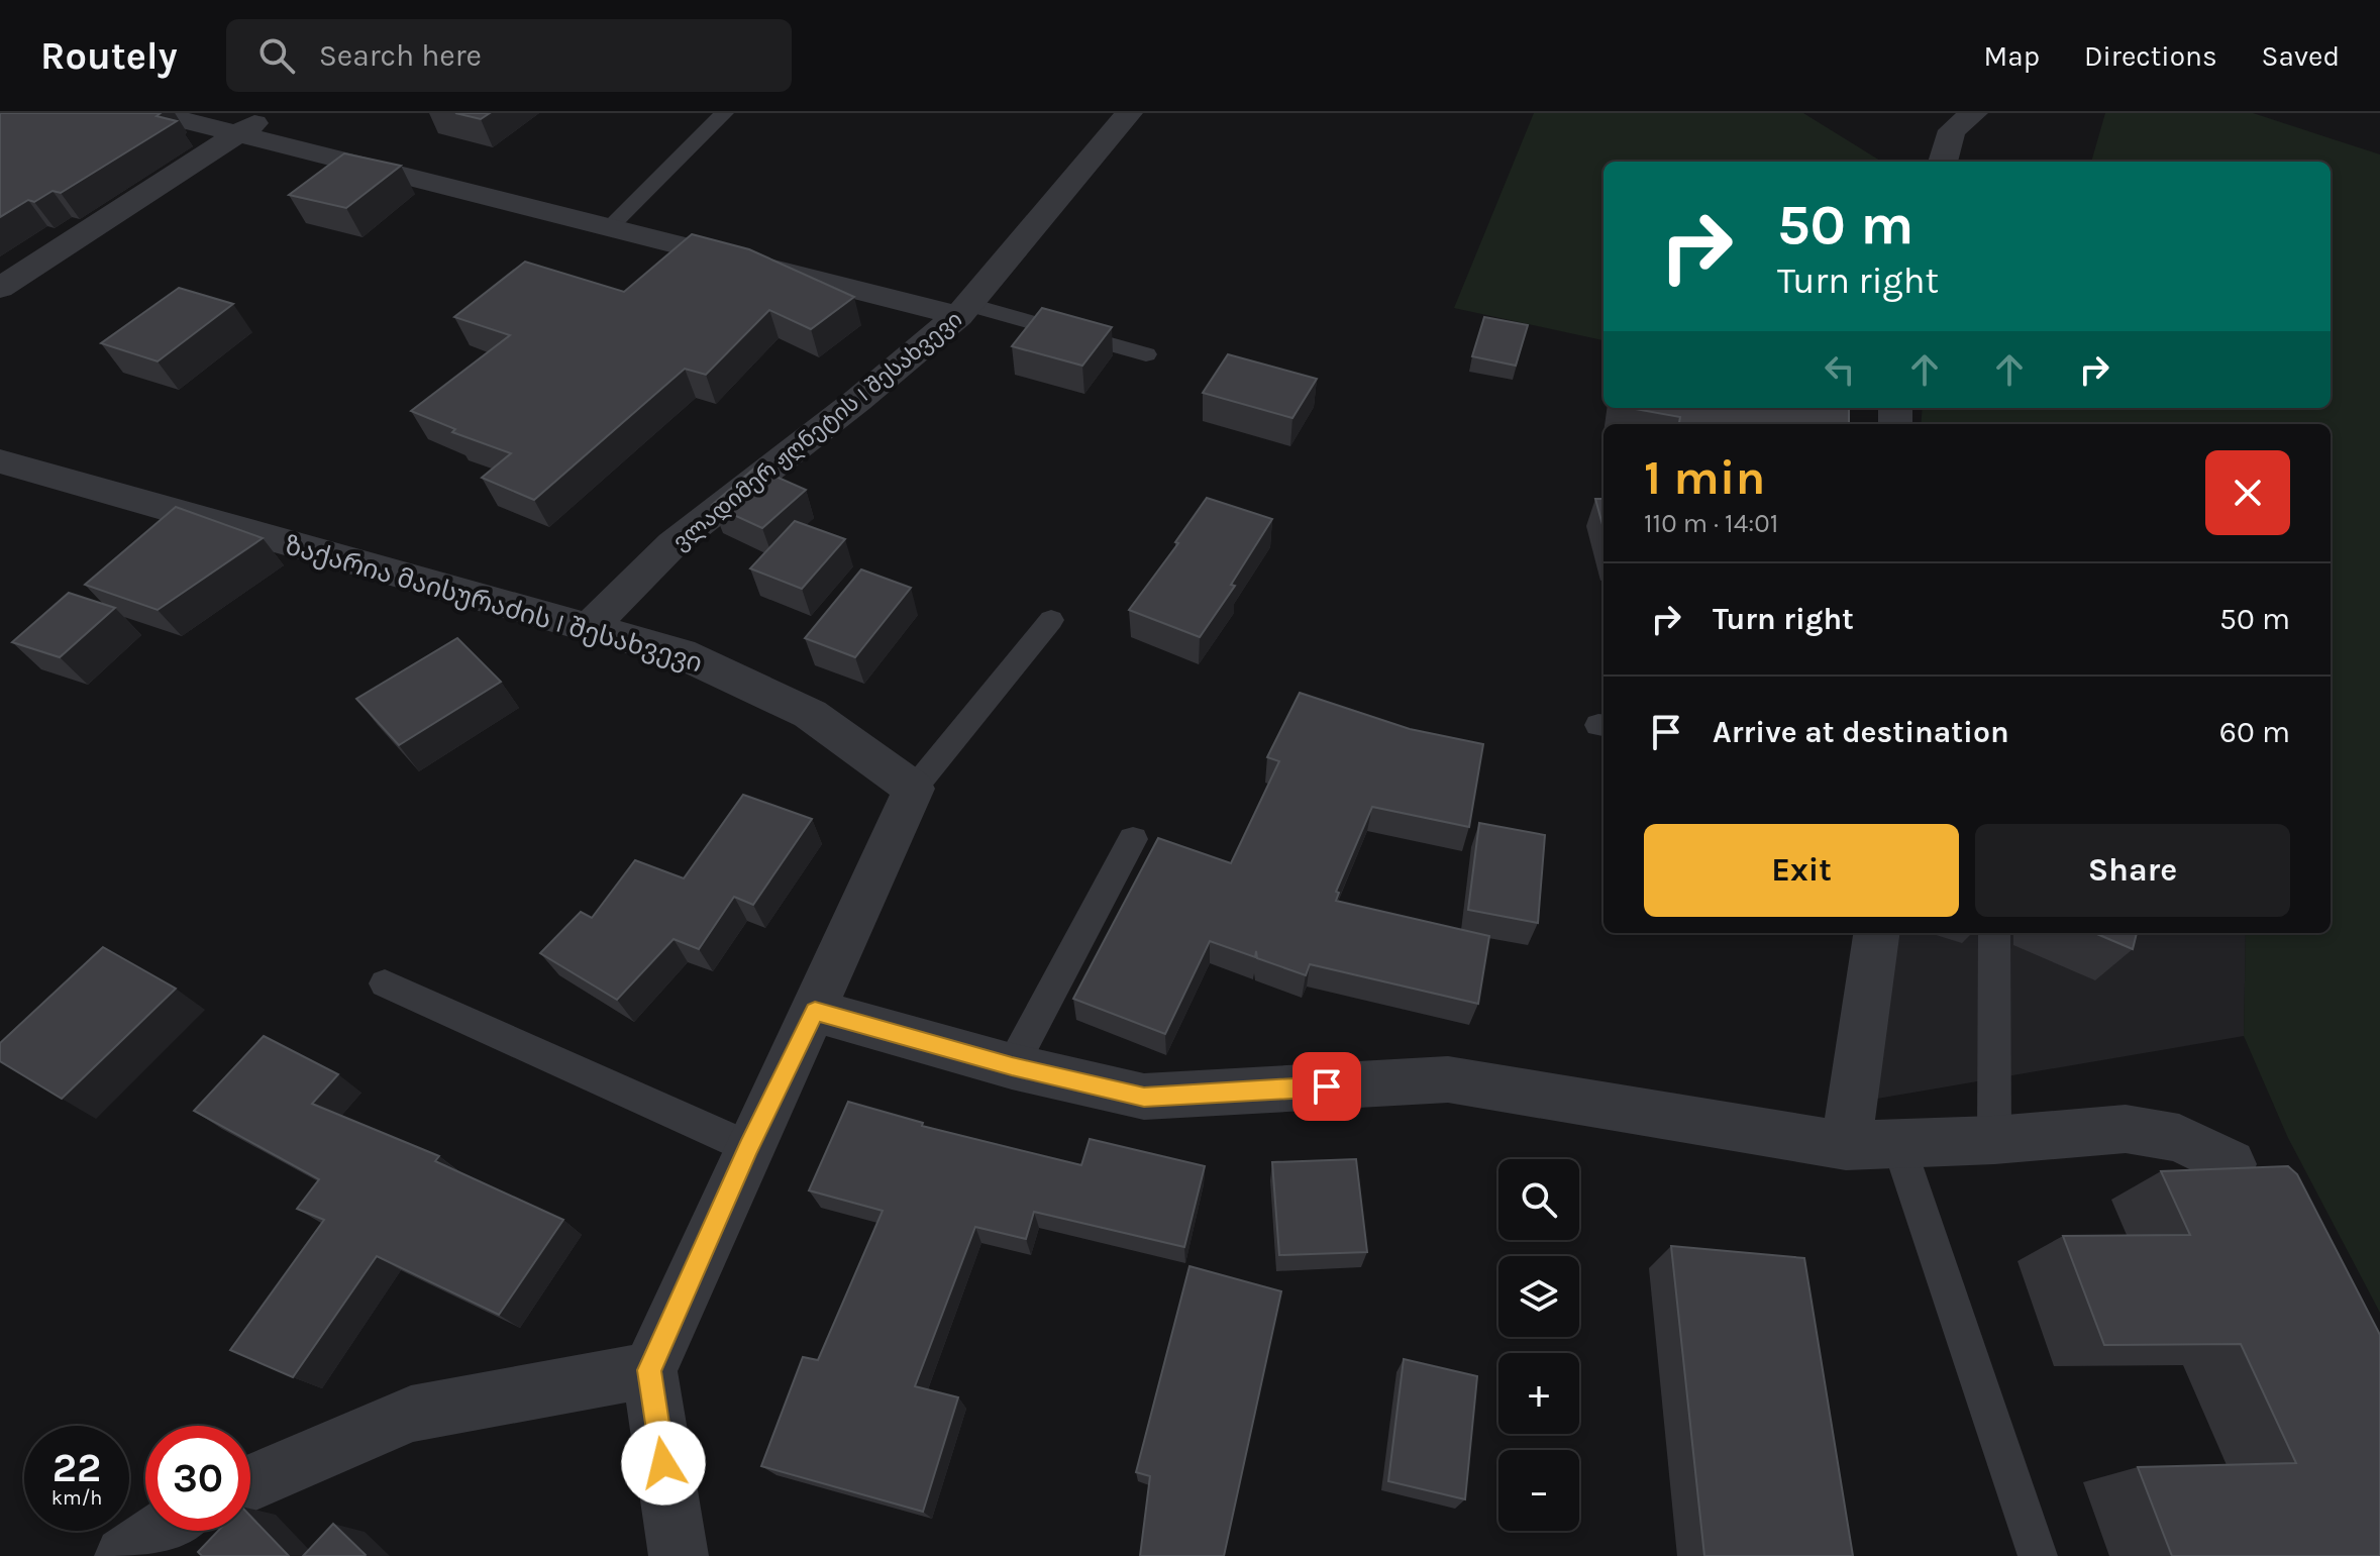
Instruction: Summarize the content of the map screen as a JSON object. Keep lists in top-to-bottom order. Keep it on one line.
{"streets":{"street":["ვლადიმერ ჟღნეტის I შესახვევი","ზაქარია მაისურაძის I შესახვევი"]},"crossings":[["ვლადიმერ ჟღნეტის I შესახვევი","ზაქარია მაისურაძის I შესახვევი"]],"page":{"header":"Routely","search":"Search here","nav":["Map","Directions","Saved"],"turn":["50 m","Turn right"],"heading":["1 min","110 m · 14:01"],"list":[{"name":"Turn right","value":"50 m"},{"name":"Arrive at destination","value":"60 m"}],"buttons":["Exit","Share"],"map_buttons":["+","−"],"speed":"22 km/h","limit":"30"}}
